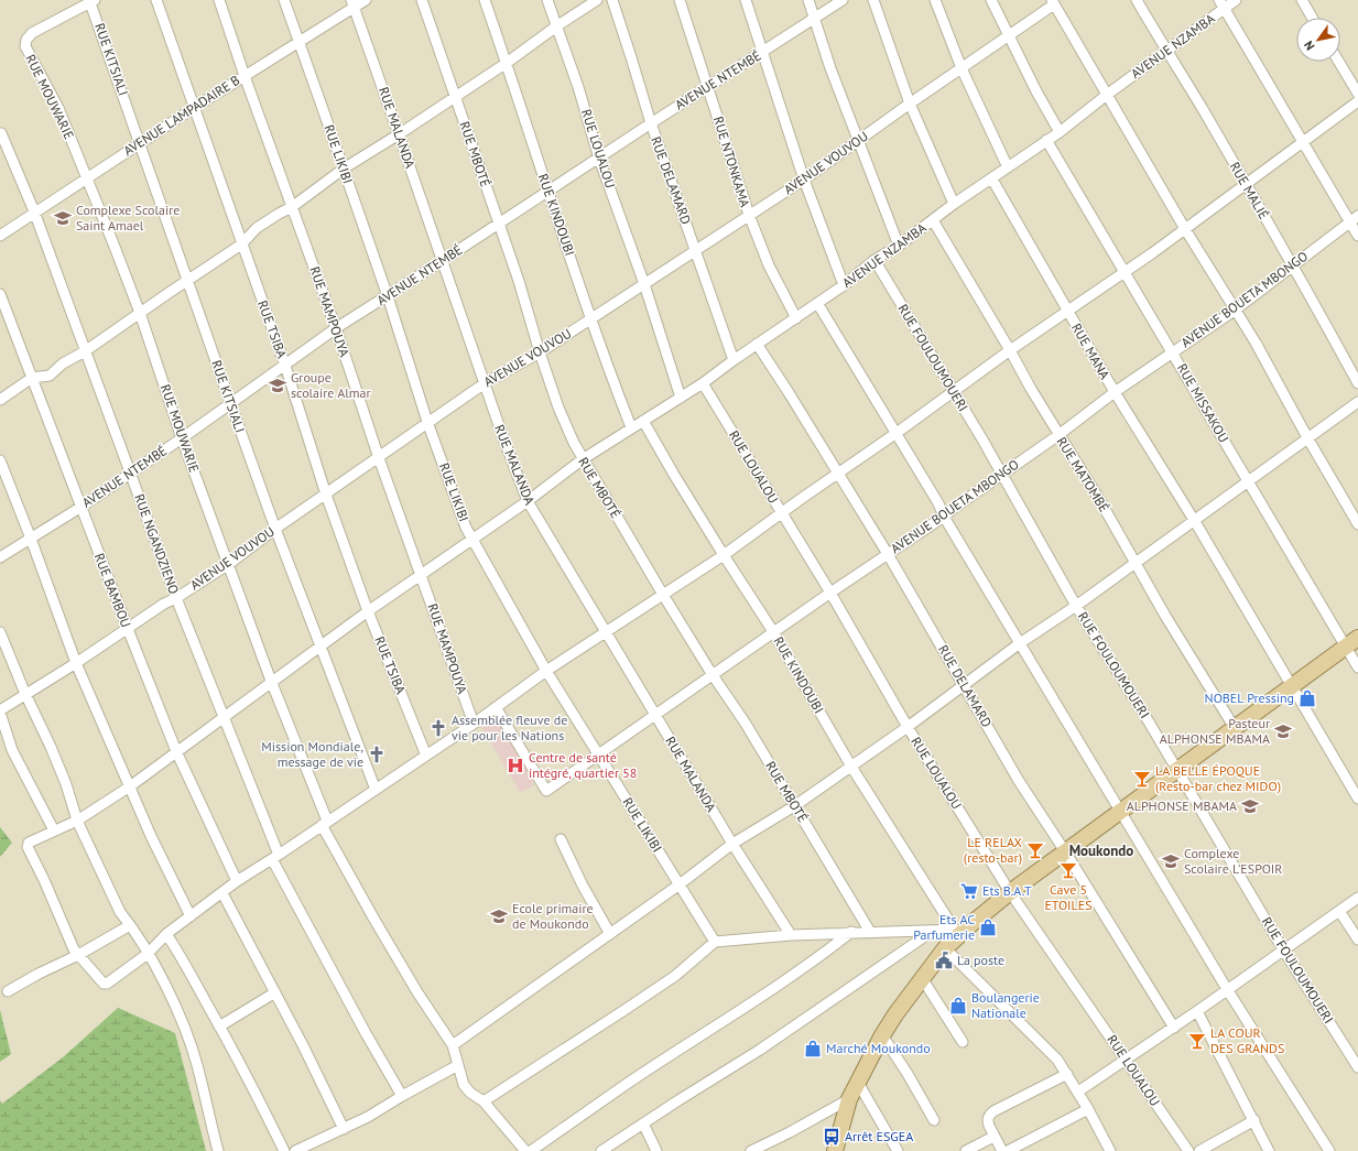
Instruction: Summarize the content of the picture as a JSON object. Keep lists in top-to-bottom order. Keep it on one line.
{"streets":{"street":["AVENUE NZAMBA","RUE KITSIALI","AVENUE NTEMBÉ","RUE MOUWARIE","AVENUE LAMPADAIRE B","RUE MALANDA","RUE LOUALOU","RUE LIKIBI","RUE MBOTÉ","RUE NTONKAMA","AVENUE VOUVOU","RUE DELAMARD","RUE MALIÉ","RUE KINDOUBI","AVENUE BOUETA MBONGO","RUE MAMPOUYA","RUE TSIBA","RUE MANA","RUE FOULOUMOUERI","RUE MISSAKOU","RUE MATOMBÉ","RUE NGANDZIENO","RUE BAMBOU"]},"crossings":[["AVENUE NZAMBA","RUE KITSIALI"],["AVENUE NZAMBA","RUE MOUWARIE"],["AVENUE NZAMBA","RUE MALANDA"],["AVENUE NZAMBA","RUE LOUALOU"],["AVENUE NZAMBA","RUE LIKIBI"],["AVENUE NZAMBA","RUE MBOTÉ"],["AVENUE NZAMBA","RUE NTONKAMA"],["AVENUE NZAMBA","RUE DELAMARD"],["AVENUE NZAMBA","RUE MALIÉ"],["AVENUE NZAMBA","RUE KINDOUBI"],["AVENUE NZAMBA","RUE MAMPOUYA"],["AVENUE NZAMBA","RUE TSIBA"],["AVENUE NZAMBA","RUE MANA"],["AVENUE NZAMBA","RUE FOULOUMOUERI"],["AVENUE NZAMBA","RUE MISSAKOU"],["AVENUE NZAMBA","RUE MATOMBÉ"],["AVENUE NZAMBA","RUE NGANDZIENO"],["AVENUE NZAMBA","RUE BAMBOU"],["RUE KITSIALI","AVENUE NTEMBÉ"],["RUE KITSIALI","RUE MOUWARIE"],["RUE KITSIALI","AVENUE LAMPADAIRE B"],["RUE KITSIALI","AVENUE VOUVOU"],["AVENUE NTEMBÉ","RUE MOUWARIE"],["AVENUE NTEMBÉ","RUE MALANDA"],["AVENUE NTEMBÉ","RUE LOUALOU"],["AVENUE NTEMBÉ","RUE LIKIBI"],["AVENUE NTEMBÉ","RUE MBOTÉ"],["AVENUE NTEMBÉ","RUE NTONKAMA"],["AVENUE NTEMBÉ","RUE DELAMARD"],["AVENUE NTEMBÉ","RUE KINDOUBI"],["AVENUE NTEMBÉ","RUE MAMPOUYA"],["AVENUE NTEMBÉ","RUE TSIBA"],["AVENUE NTEMBÉ","RUE NGANDZIENO"],["AVENUE NTEMBÉ","RUE BAMBOU"],["RUE MOUWARIE","AVENUE LAMPADAIRE B"],["RUE MOUWARIE","AVENUE VOUVOU"],["AVENUE LAMPADAIRE B","RUE MALANDA"],["AVENUE LAMPADAIRE B","RUE LIKIBI"],["AVENUE LAMPADAIRE B","RUE MAMPOUYA"],["AVENUE LAMPADAIRE B","RUE TSIBA"],["AVENUE LAMPADAIRE B","RUE NGANDZIENO"],["RUE MALANDA","AVENUE VOUVOU"],["RUE MALANDA","AVENUE BOUETA MBONGO"],["RUE LOUALOU","AVENUE VOUVOU"],["RUE LOUALOU","AVENUE BOUETA MBONGO"],["RUE LIKIBI","AVENUE VOUVOU"],["RUE LIKIBI","AVENUE BOUETA MBONGO"],["RUE MBOTÉ","AVENUE VOUVOU"],["RUE MBOTÉ","AVENUE BOUETA MBONGO"],["RUE NTONKAMA","AVENUE VOUVOU"],["AVENUE VOUVOU","RUE DELAMARD"],["AVENUE VOUVOU","RUE KINDOUBI"],["AVENUE VOUVOU","RUE MAMPOUYA"],["AVENUE VOUVOU","RUE TSIBA"],["AVENUE VOUVOU","RUE NGANDZIENO"],["AVENUE VOUVOU","RUE BAMBOU"],["RUE DELAMARD","AVENUE BOUETA MBONGO"],["RUE MALIÉ","AVENUE BOUETA MBONGO"],["RUE KINDOUBI","AVENUE BOUETA MBONGO"],["AVENUE BOUETA MBONGO","RUE MANA"],["AVENUE BOUETA MBONGO","RUE FOULOUMOUERI"],["AVENUE BOUETA MBONGO","RUE MISSAKOU"],["AVENUE BOUETA MBONGO","RUE MATOMBÉ"]],"districts":["Moukondo"],"places":{"school or university":["Complexe Scolaire Saint Amael","Groupe scolaire Almar","Pasteur ALPHONSE MBAMA","ALPHONSE MBAMA","Complexe Scolaire L'ESPOIR","Ecole primaire de Moukondo"],"shop":["NOBEL Pressing","Ets AC Parfumerie","Boulangerie Nationale","Marché Moukondo"],"church":["Assemblée fleuve de vie pour les Nations","Mission Mondiale, message de vie"],"hospital":["Centre de santé intégré, quartier 58"],"bar":["LA BELLE ÉPOQUE (Resto-bar chez MIDO)","LE RELAX (resto-bar)","Cave 5 ETOILES","LA COUR DES GRANDS"],"supermarket":["Ets B.A.T"],"public building":["La poste"],"bus stop":["Arrêt ESGEA"]},"north":"bottom left"}
